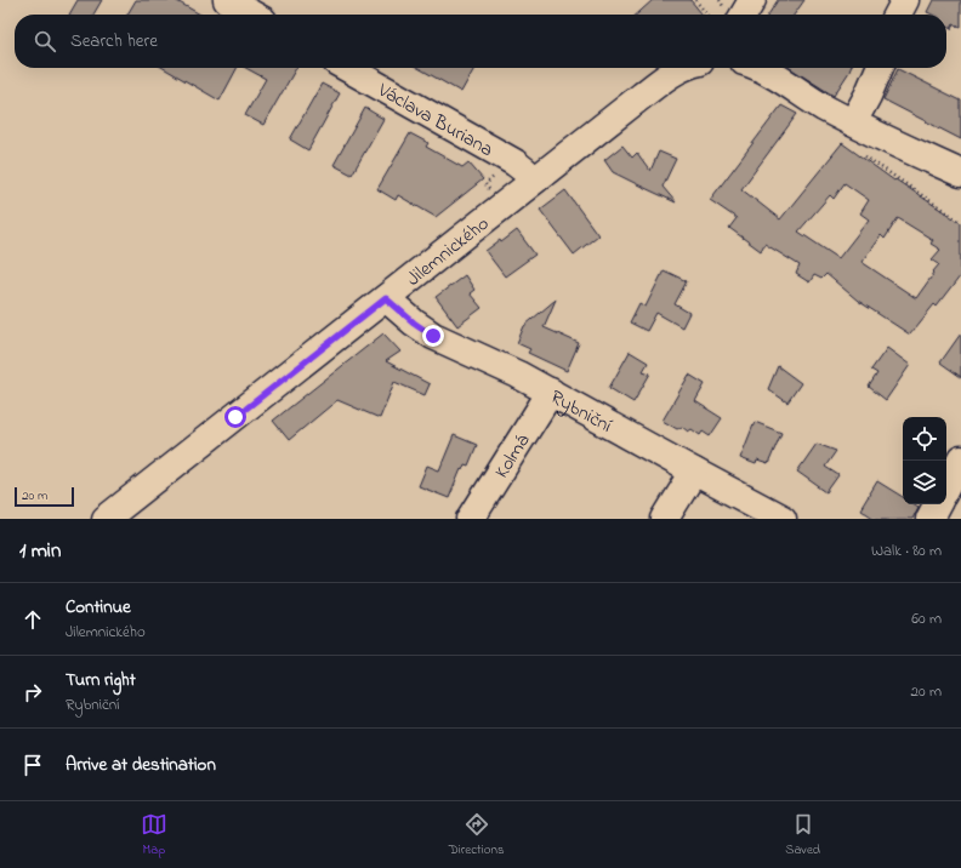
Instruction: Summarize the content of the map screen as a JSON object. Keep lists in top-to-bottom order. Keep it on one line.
{"streets":{"main road":["Václava Buriana","Jilemnického","Rybniční","Kolmá"]},"crossings":[["Václava Buriana","Jilemnického"],["Jilemnického","Rybniční"],["Rybniční","Kolmá"]],"scale_bar":"20 m","page":{"search":"Search here","scale":"20 m","heading":["1 min","Walk · 80 m"],"list":[["Continue","Jilemnického","60 m"],["Turn right","Rybniční","20 m"],"Arrive at destination"],"nav":["Map","Directions","Saved"]}}
